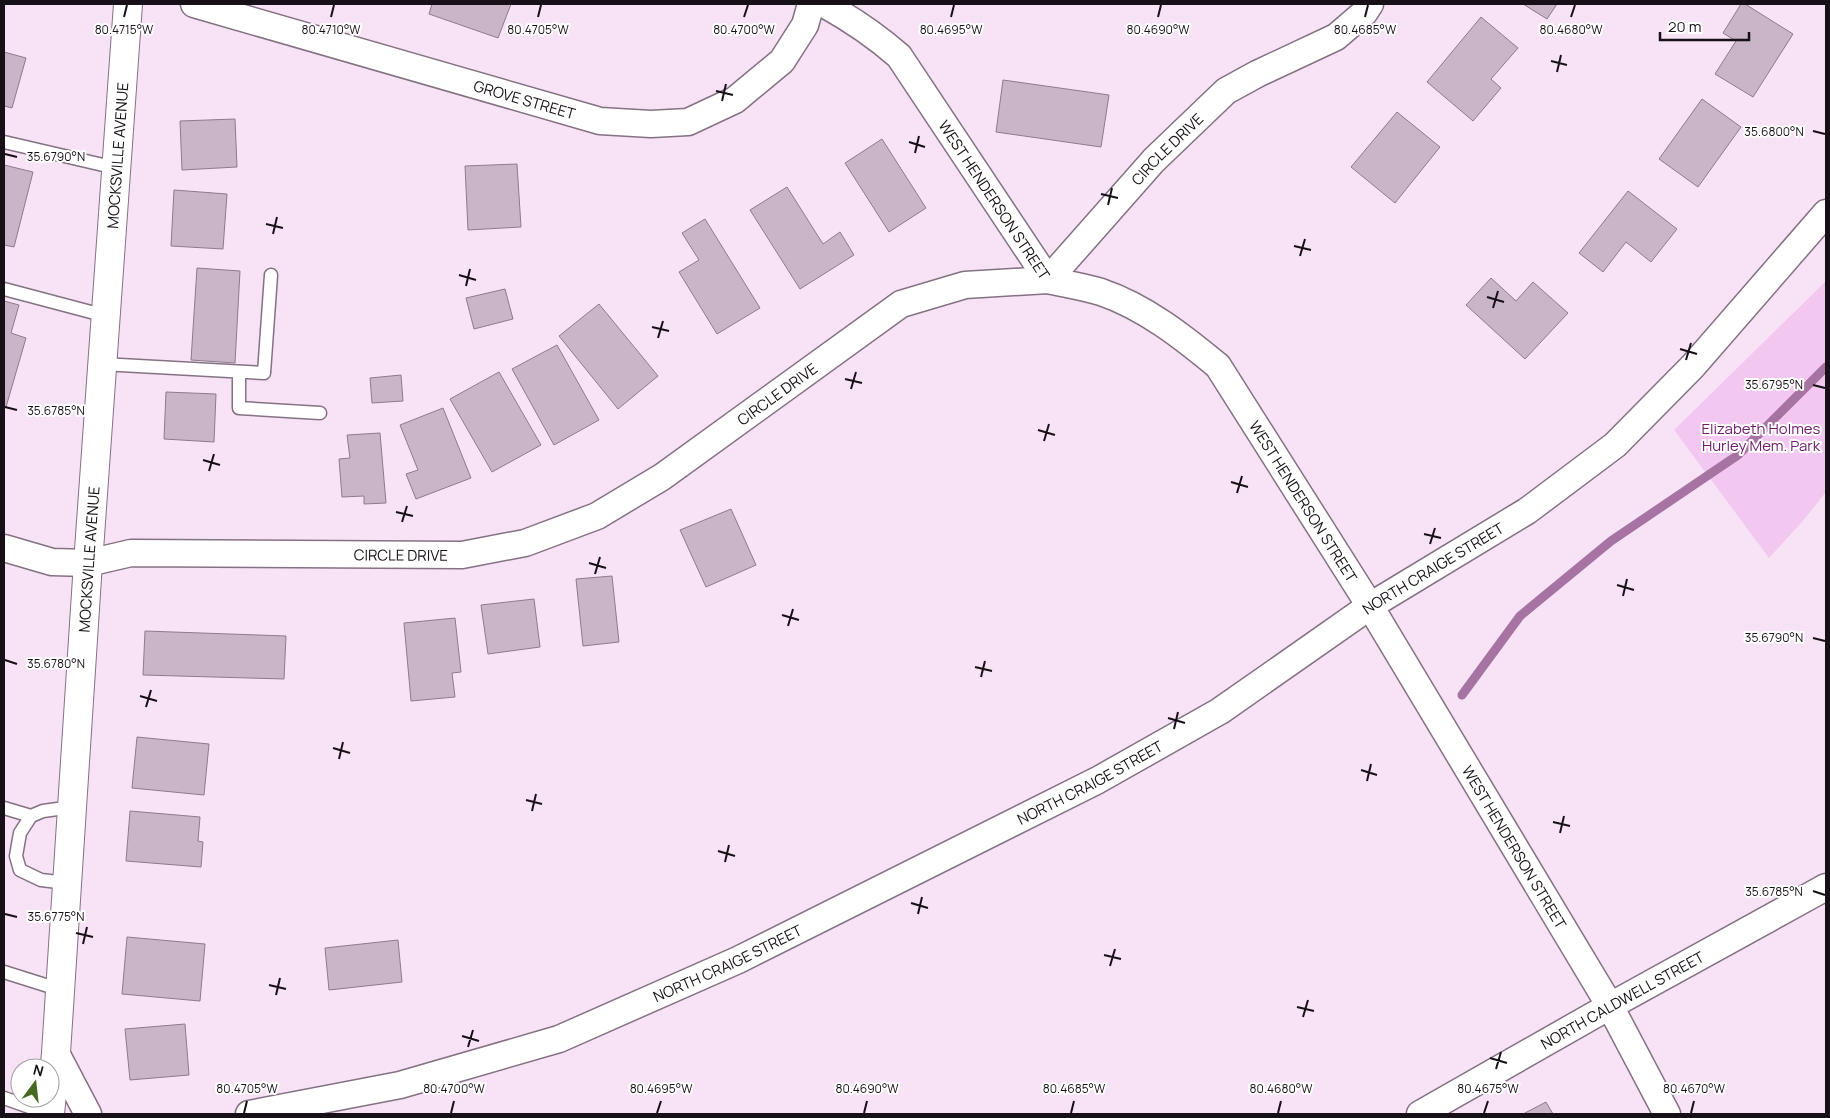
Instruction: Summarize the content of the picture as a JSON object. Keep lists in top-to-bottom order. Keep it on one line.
{"streets":{"street":["GROVE STREET","CIRCLE DRIVE","MOCKSVILLE AVENUE","WEST HENDERSON STREET","NORTH CRAIGE STREET","NORTH CALDWELL STREET"]},"crossings":[["CIRCLE DRIVE","MOCKSVILLE AVENUE"],["CIRCLE DRIVE","WEST HENDERSON STREET"],["WEST HENDERSON STREET","NORTH CRAIGE STREET"],["WEST HENDERSON STREET","NORTH CALDWELL STREET"]],"parks":["Elizabeth Holmes Hurley Mem. Park"],"scale_bar":"20 m","north":"top","coordinates":["80.4715°W","80.4710°W","80.4705°W","80.4700°W","80.4695°W","80.4690°W","80.4685°W","80.4680°W","35.6800°N","35.6790°N","35.6795°N","35.6785°N","35.6780°N","35.6775°N","80.4675°W","80.4670°W"]}
